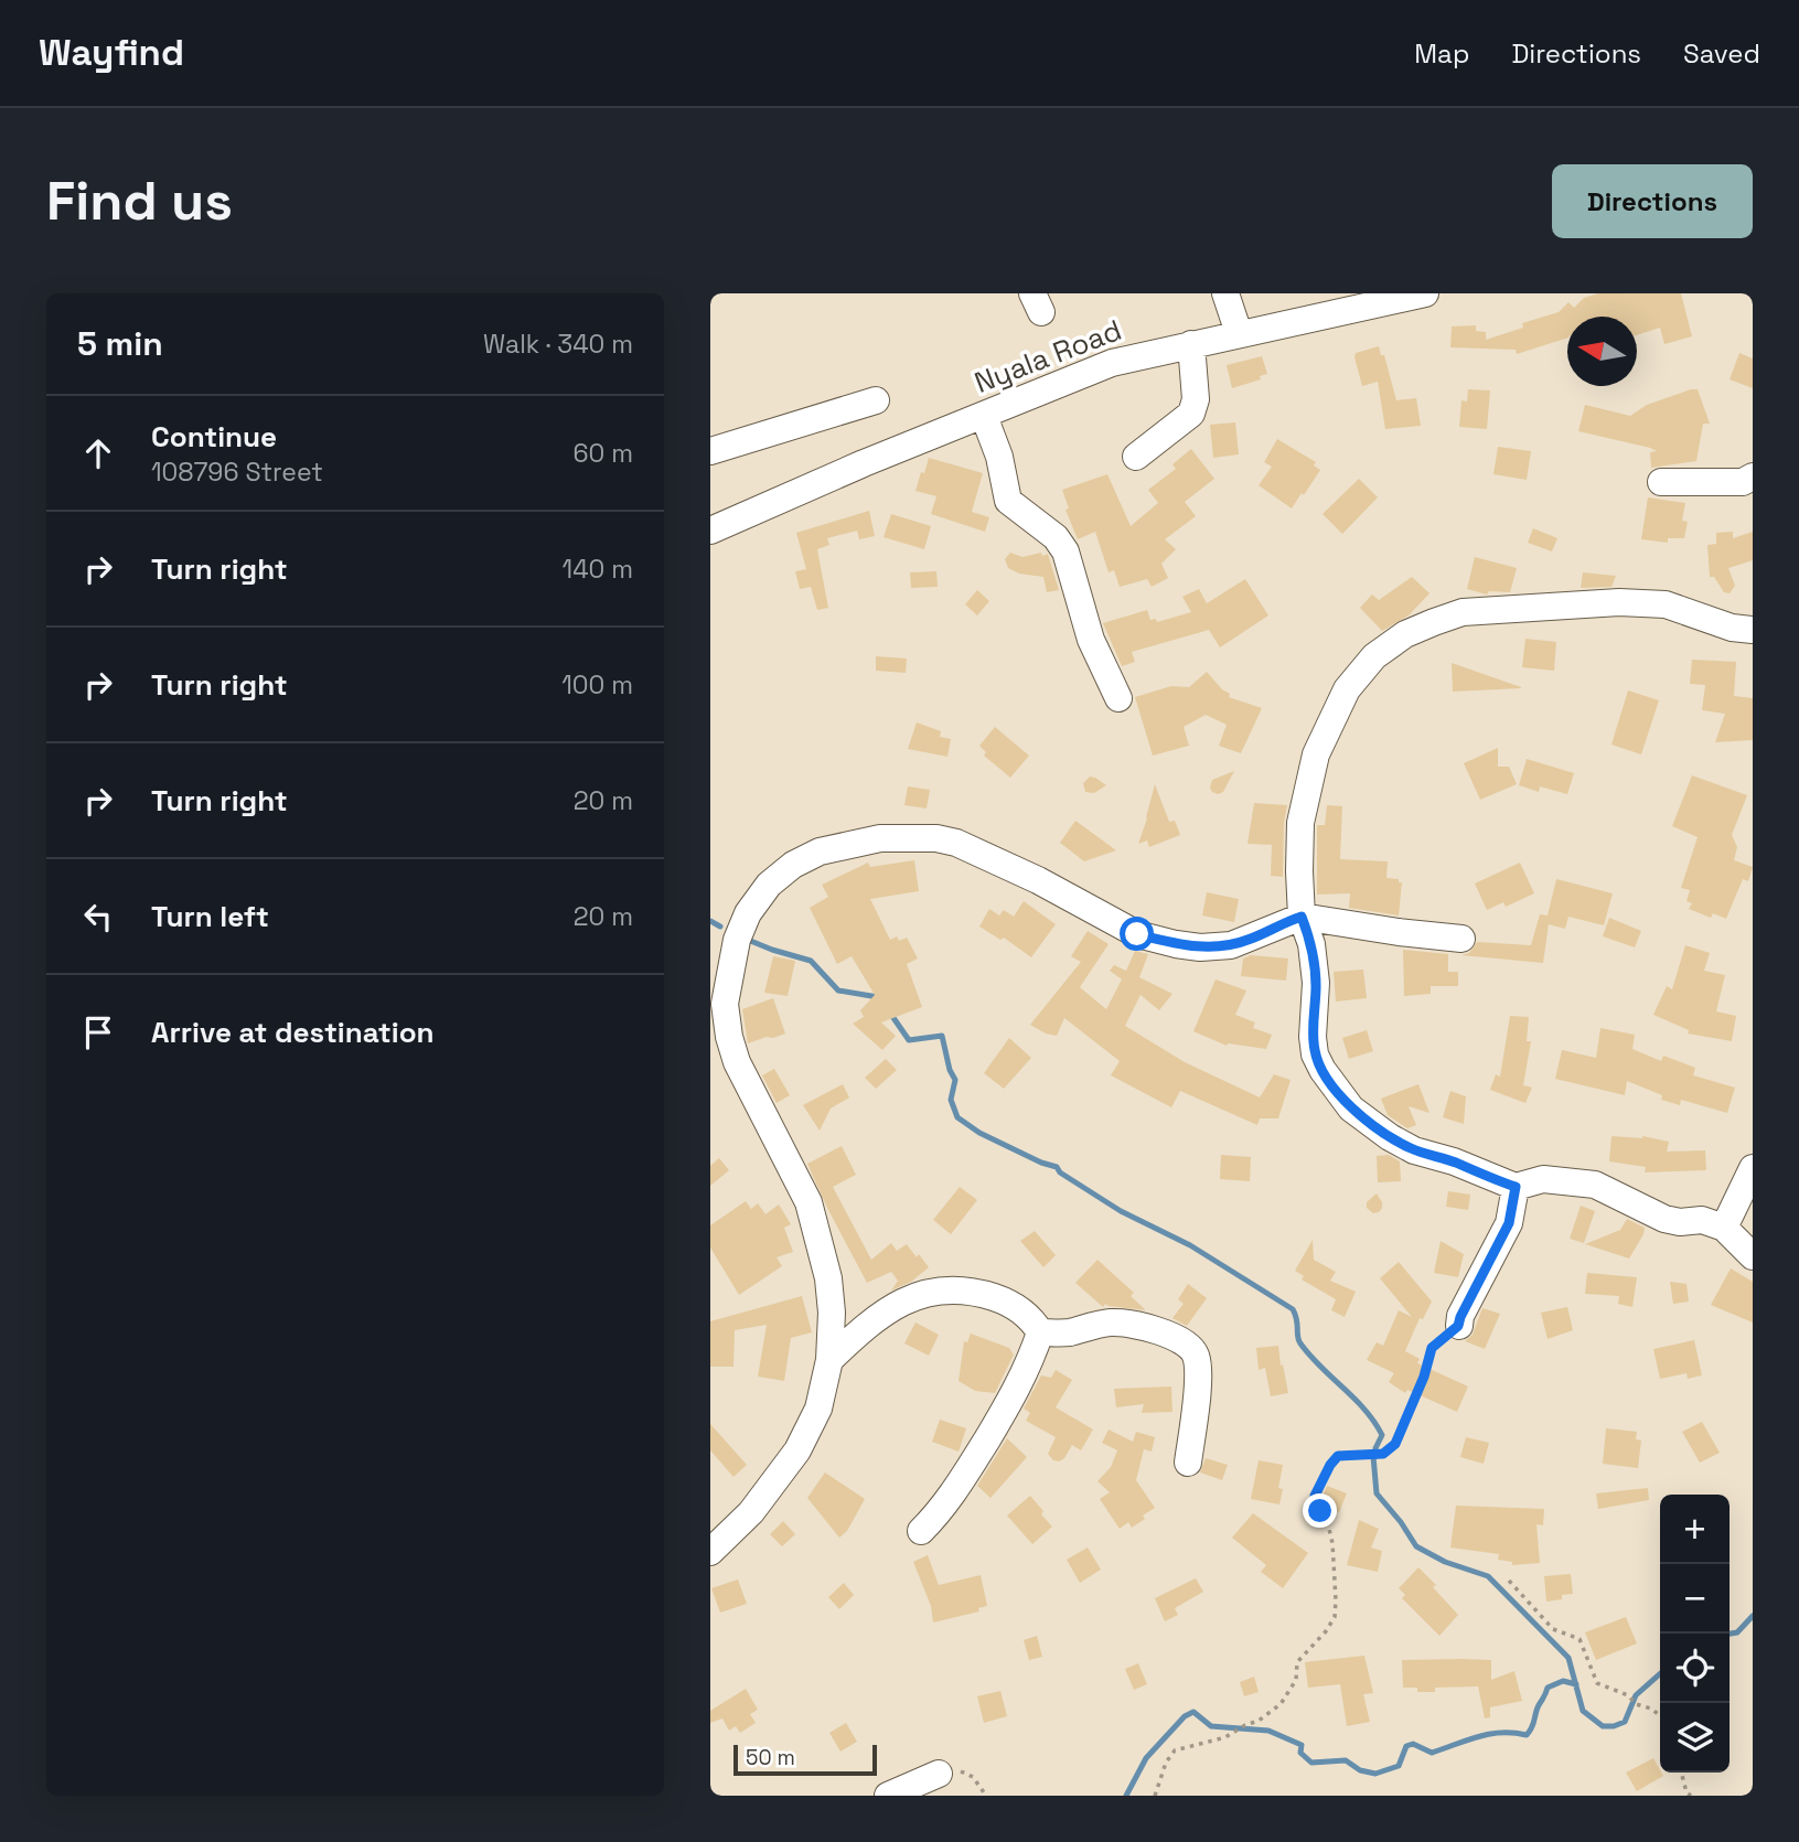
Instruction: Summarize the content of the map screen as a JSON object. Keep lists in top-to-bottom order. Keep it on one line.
{"streets":{"street":["Nyala Road"]},"scale_bar":"50 m","north":"left","page":{"header":"Wayfind","nav":["Map","Directions","Saved"],"buttons":"Directions","title":"Find us","heading":["5 min","Walk · 340 m"],"list":[["Continue","108796 Street","60 m"],["Turn right","140 m"],["Turn right","100 m"],["Turn right","20 m"],["Turn left","20 m"],"Arrive at destination"],"map_buttons":["+","−"],"scale":"50 m"}}
